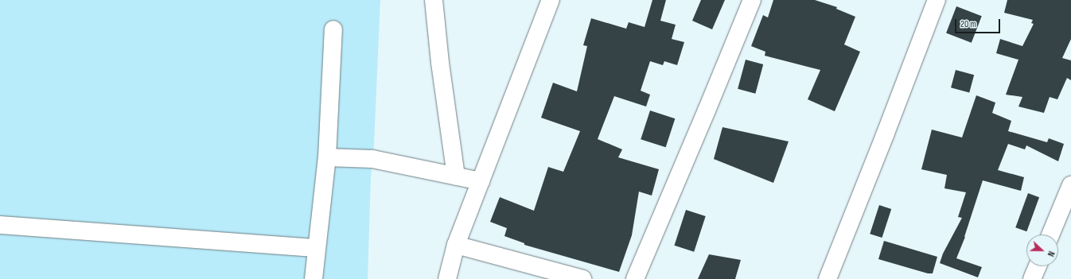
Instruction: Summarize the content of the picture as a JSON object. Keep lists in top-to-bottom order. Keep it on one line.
{"scale_bar":"20 m","north":"right"}
